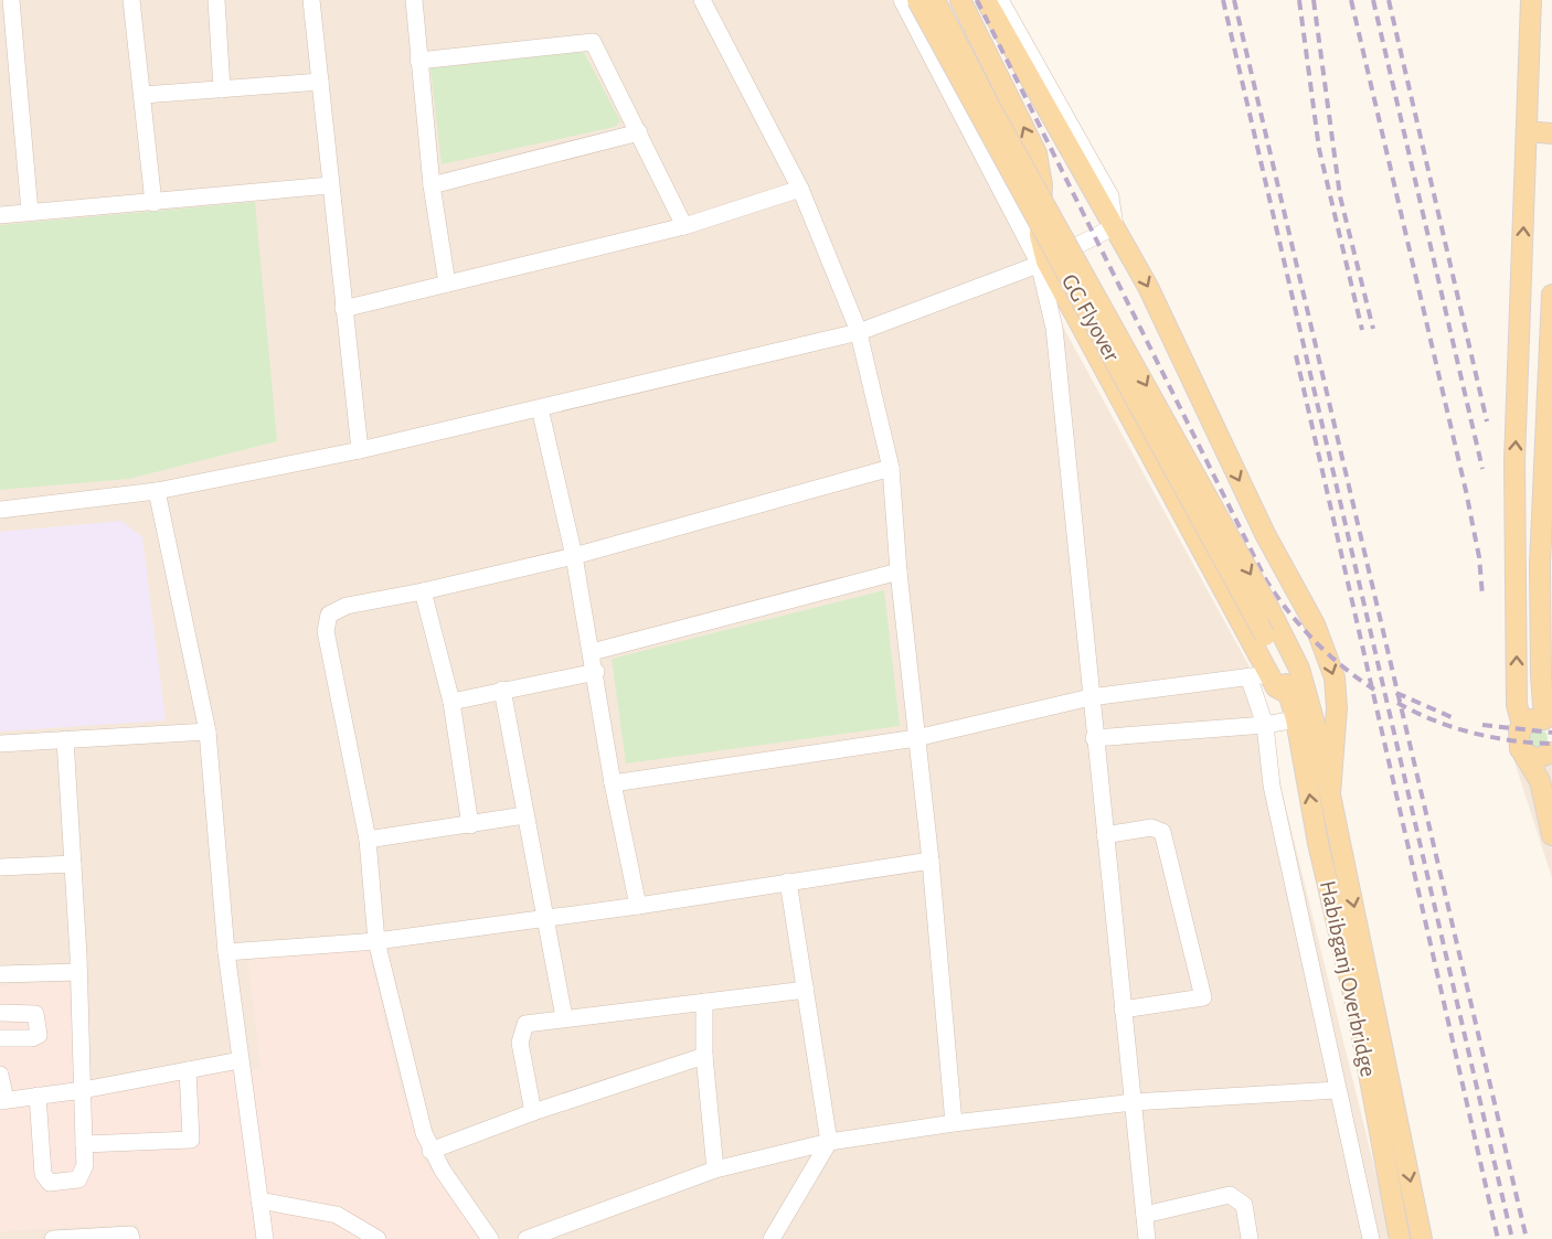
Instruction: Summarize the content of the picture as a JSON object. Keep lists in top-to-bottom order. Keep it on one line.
{"streets":{"main road":["GG Flyover","Habibganj Overbridge"]},"crossings":[["GG Flyover","Habibganj Overbridge"]]}
